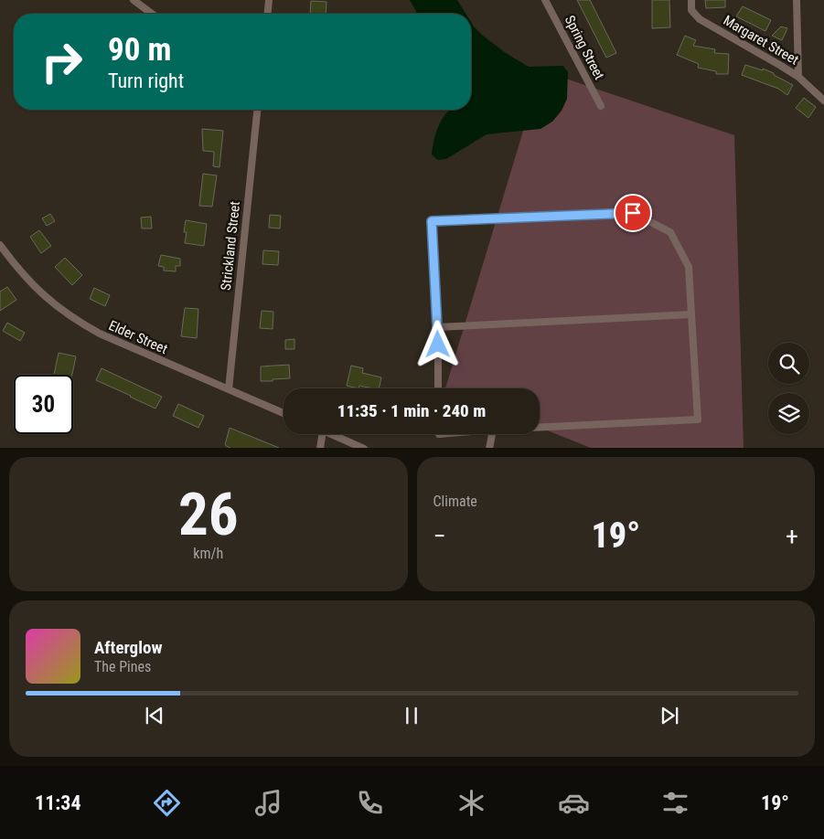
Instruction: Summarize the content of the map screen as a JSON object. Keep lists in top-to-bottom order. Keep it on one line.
{"streets":{"street":["Margaret Street","Spring Street","Strickland Street","Elder Street"]},"crossings":[["Strickland Street","Elder Street"]],"page":{"turn":["90 m","Turn right"],"limit":"30","trip":"11:35 · 1 min · 240 m","tile":[["26","km/h"],"Climate"],"heat":["−","19°","+"],"song":["Afterglow","The Pines"],"tabs":["11:34","19°"]}}
